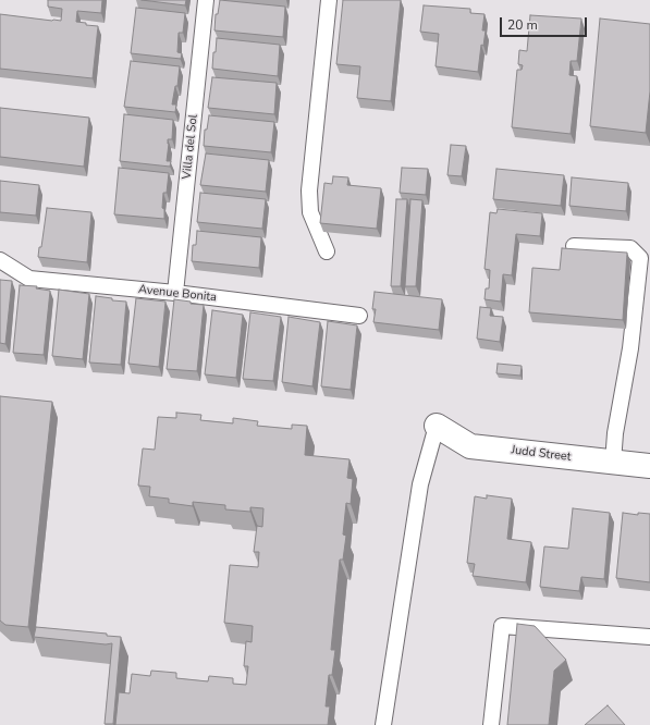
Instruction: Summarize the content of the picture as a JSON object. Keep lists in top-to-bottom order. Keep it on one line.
{"streets":{"street":["Judd Street"],"lane":["Villa del Sol","Avenue Bonita"]},"crossings":[["Villa del Sol","Avenue Bonita"]],"scale_bar":"20 m"}
